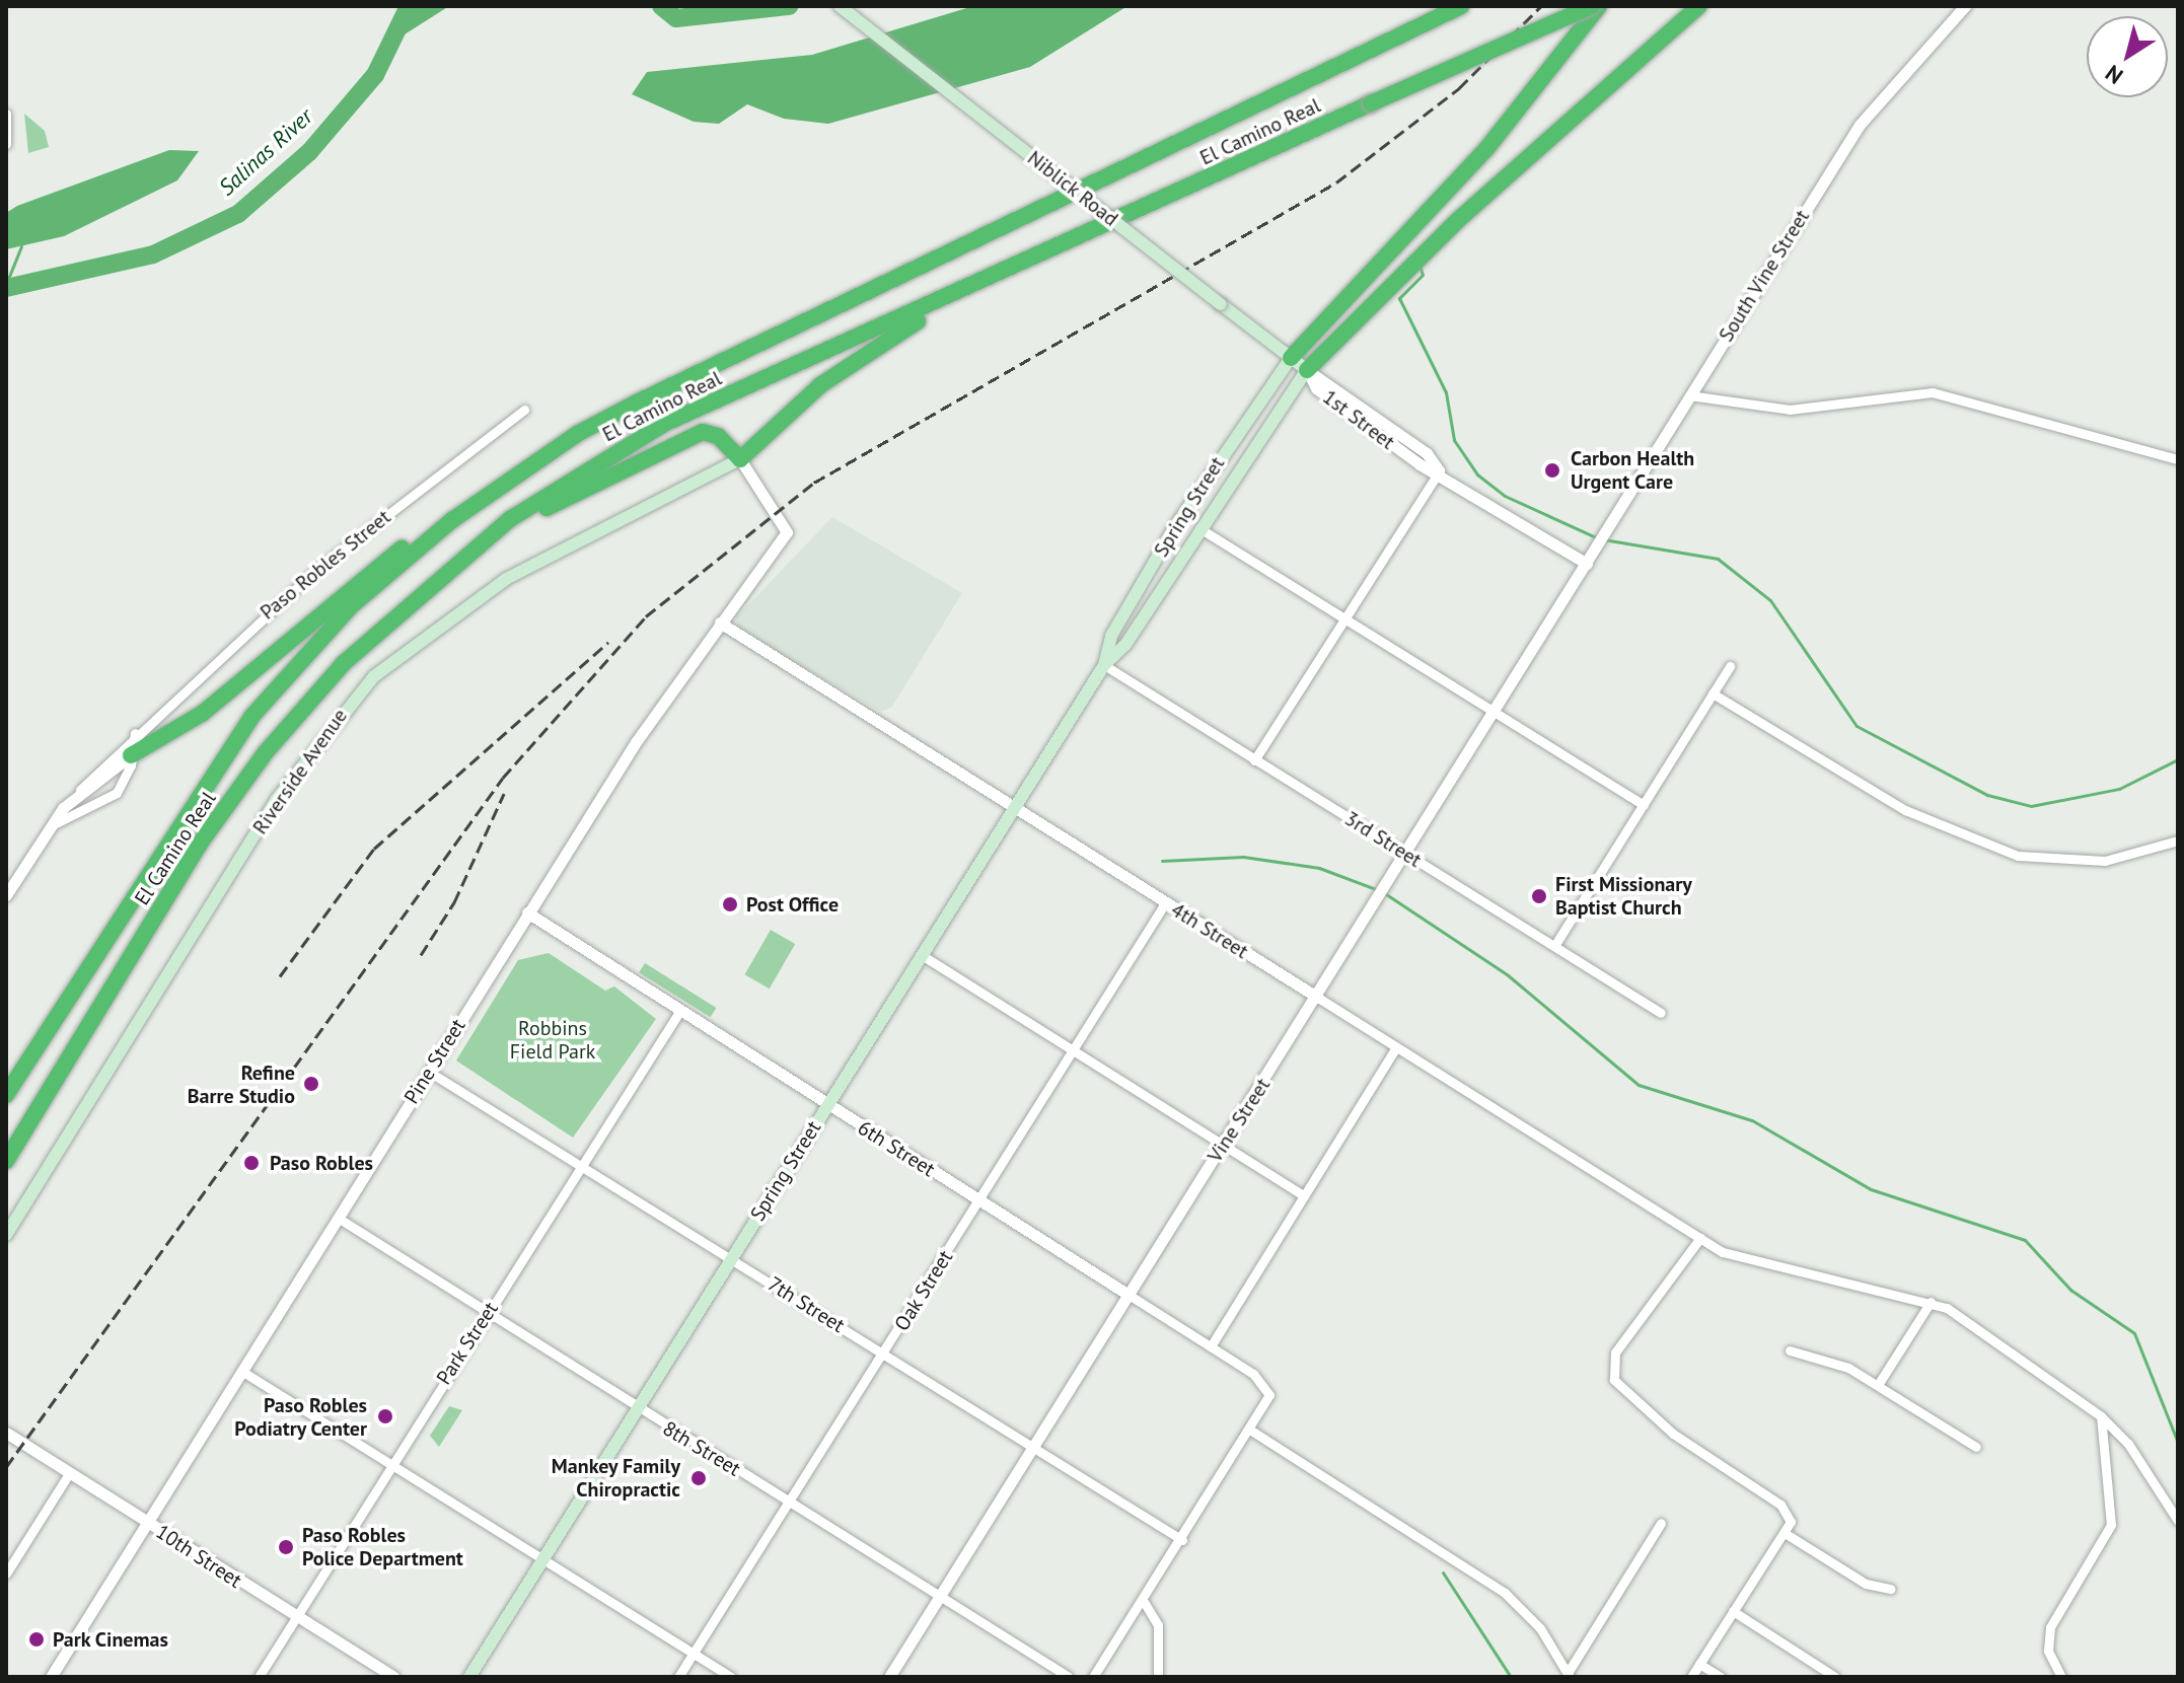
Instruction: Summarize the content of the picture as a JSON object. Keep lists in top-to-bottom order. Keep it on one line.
{"streets":{"highway":["El Camino Real"],"main road":["Niblick Road","Spring Street","Riverside Avenue"],"street":["South Vine Street","1st Street","Paso Robles Street","3rd Street","4th Street","Pine Street","Vine Street","6th Street","Oak Street","7th Street","Park Street","8th Street","10th Street"]},"crossings":[["Niblick Road","1st Street"],["Niblick Road","Spring Street"],["South Vine Street","1st Street"],["South Vine Street","Vine Street"],["1st Street","Spring Street"],["1st Street","Vine Street"],["Spring Street","3rd Street"],["Spring Street","4th Street"],["Spring Street","6th Street"],["Spring Street","7th Street"],["Spring Street","8th Street"],["Riverside Avenue","Pine Street"],["3rd Street","Vine Street"],["4th Street","Pine Street"],["4th Street","Vine Street"],["4th Street","Oak Street"],["Pine Street","6th Street"],["Pine Street","7th Street"],["Pine Street","8th Street"],["Pine Street","10th Street"],["Vine Street","6th Street"],["Vine Street","7th Street"],["Vine Street","8th Street"],["6th Street","Oak Street"],["6th Street","Park Street"],["Oak Street","7th Street"],["Oak Street","8th Street"],["7th Street","Park Street"],["Park Street","8th Street"],["Park Street","10th Street"]],"water":["Salinas River"],"parks":["Robbins Field Park"],"places":["Carbon Health Urgent Care","First Missionary Baptist Church","Post Office","Refine Barre Studio","Paso Robles","Paso Robles Podiatry Center","Mankey Family Chiropractic","Paso Robles Police Department","Park Cinemas"],"north":"bottom left"}
